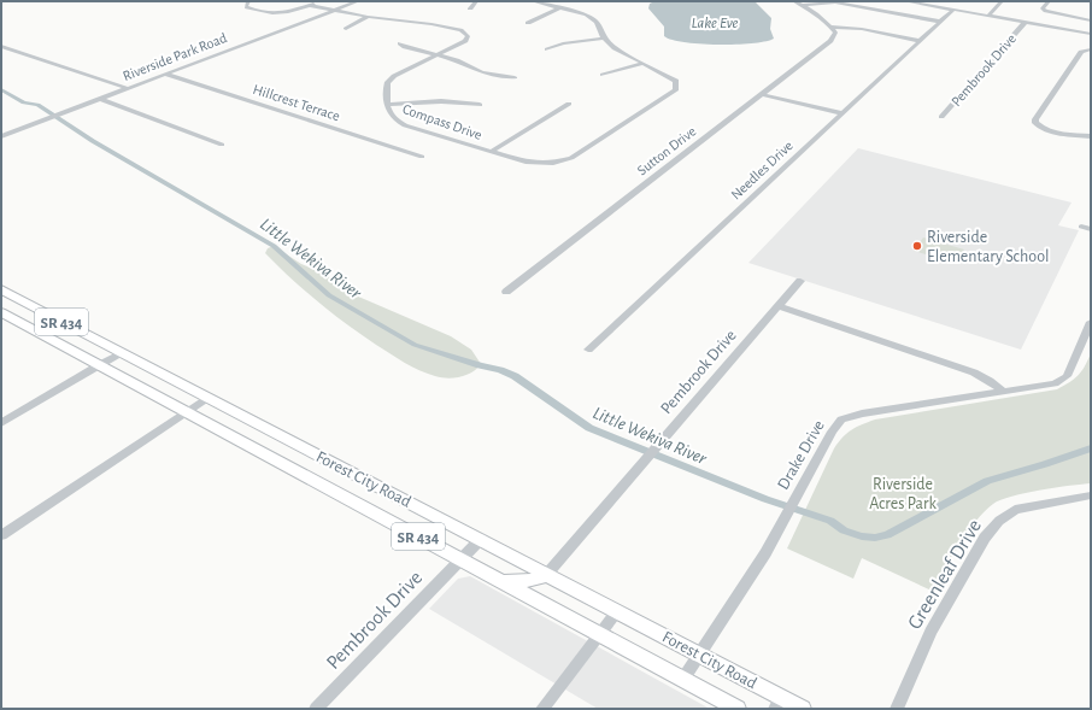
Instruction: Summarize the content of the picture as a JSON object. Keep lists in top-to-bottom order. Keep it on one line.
{"streets":{"main road":["SR 434","Forest City Road"],"street":["Riverside Park Road","Pembrook Drive","Hillcrest Terrace","Compass Drive","Sutton Drive","Needles Drive","Drake Drive","Greenleaf Drive"]},"crossings":[["Riverside Park Road","Hillcrest Terrace"],["Riverside Park Road","Compass Drive"],["Pembrook Drive","Forest City Road"],["Drake Drive","Forest City Road"]],"water":["Lake Eve","Little Wekiva River"],"parks":["Riverside Acres Park"],"places":["Riverside Elementary School"]}
